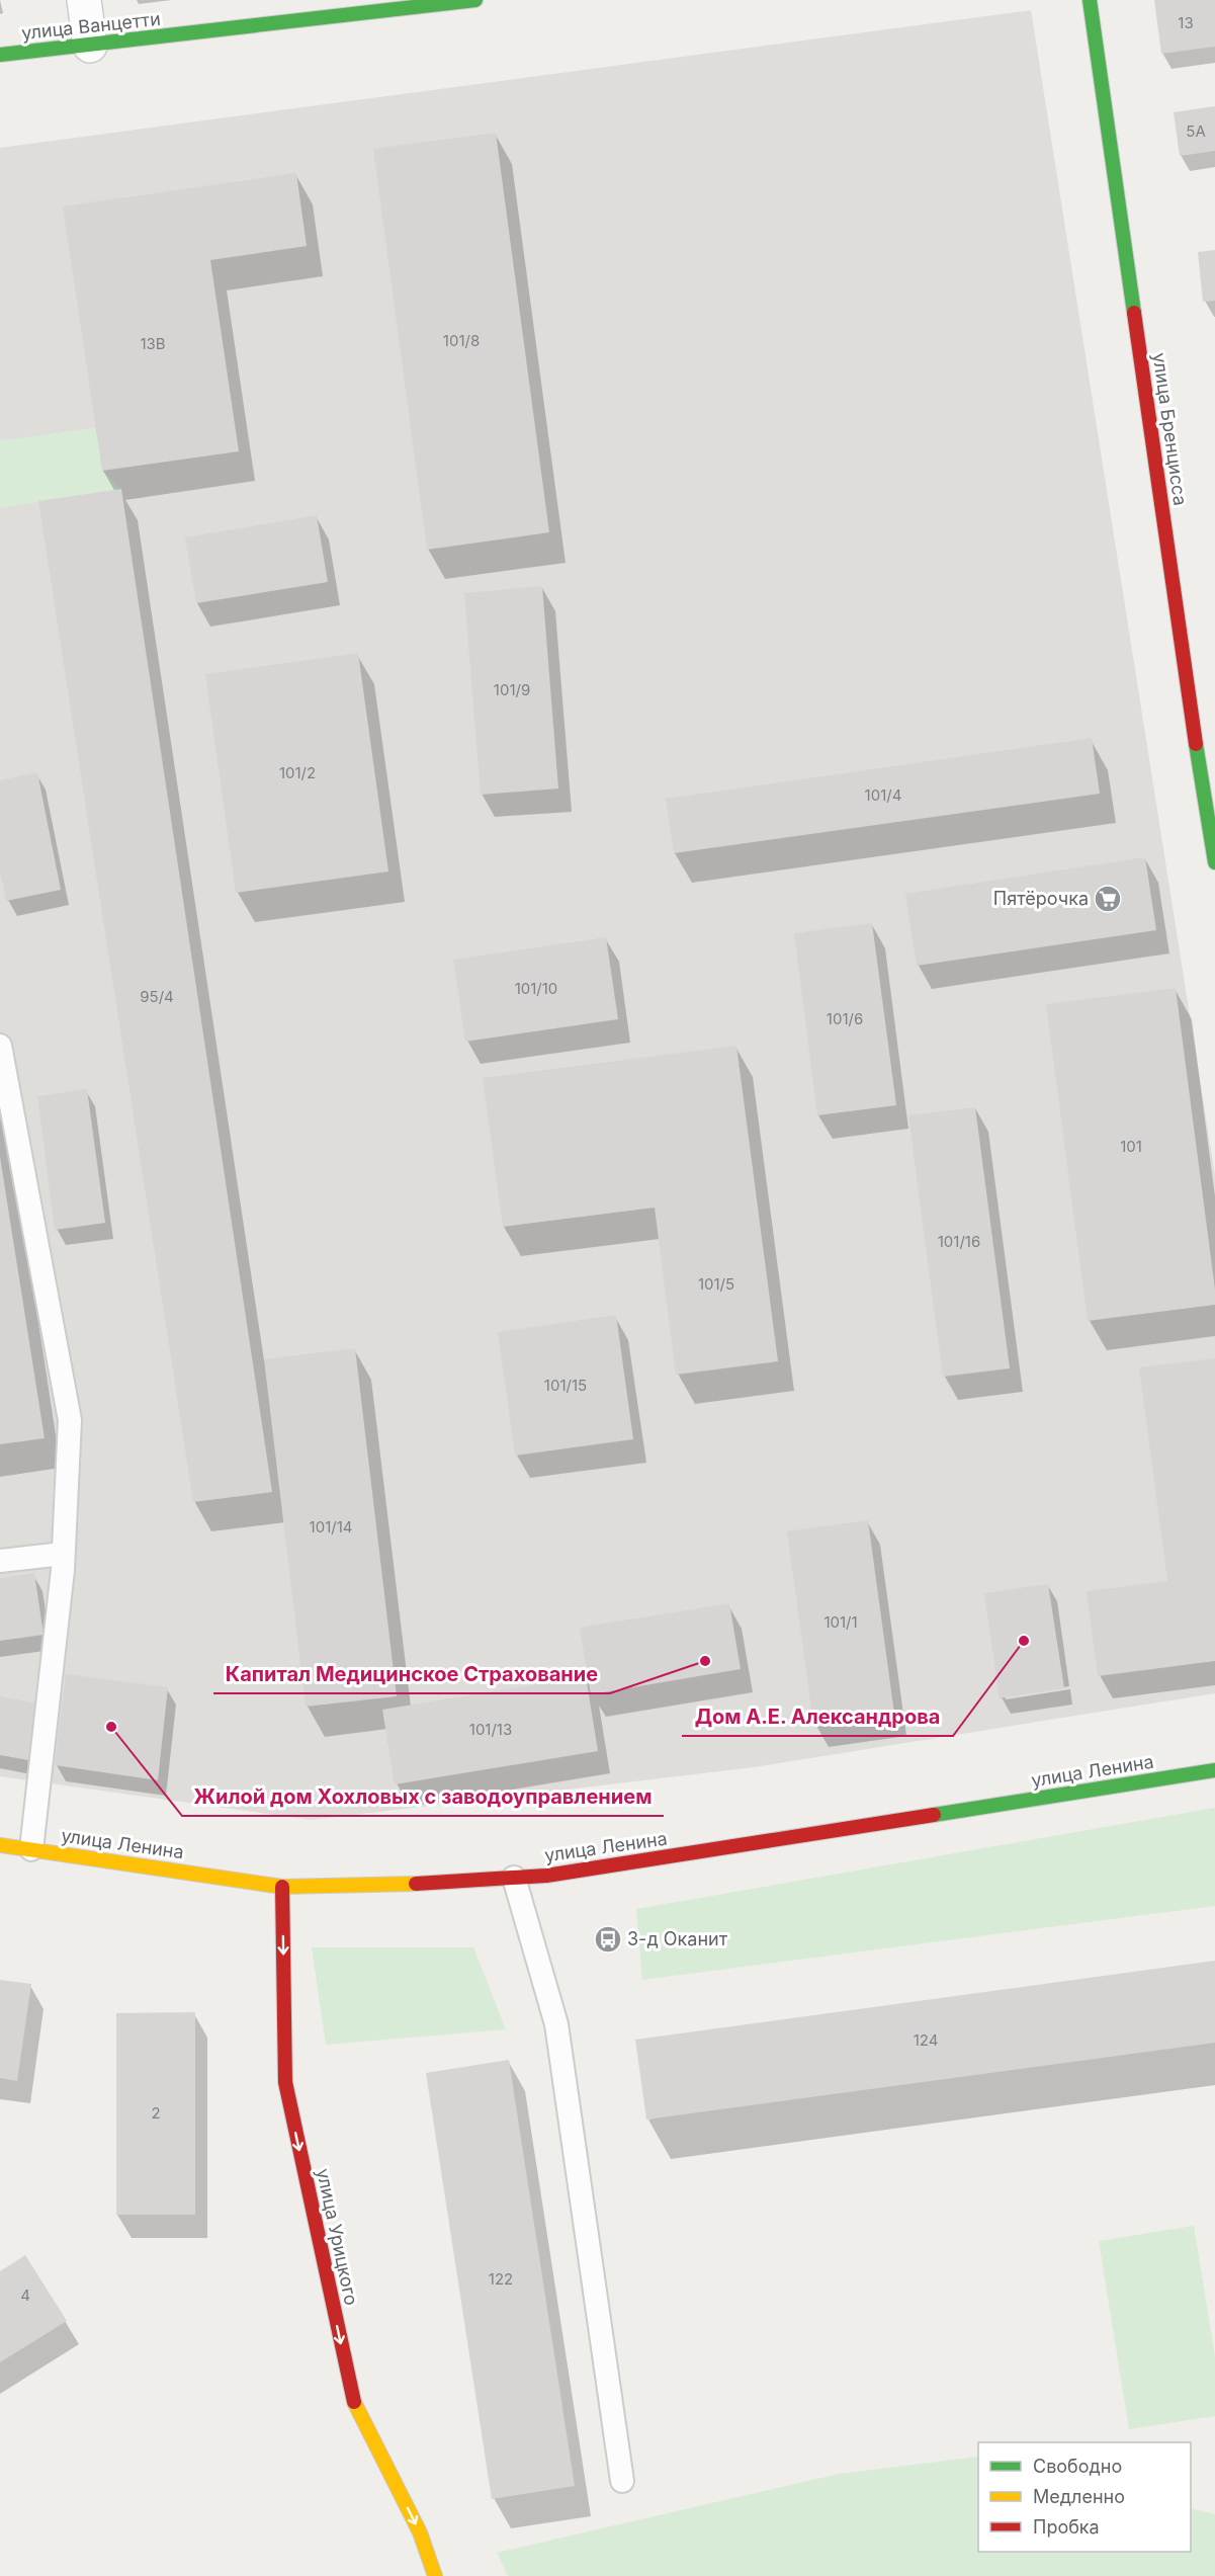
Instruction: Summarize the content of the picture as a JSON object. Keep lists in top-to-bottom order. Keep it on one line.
{"streets":{"street":["улица Ванцетти","улица Бренцисса","улица Ленина","улица Урицкого"]},"crossings":[["улица Ленина","улица Урицкого"]],"one_way":["улица Урицкого"],"places":{"supermarket":["Пятёрочка"],"other":["Дом А.Е. Александрова","Капитал Медицинское Страхование","Жилой дом Хохловых с заводоуправлением"],"bus stop":["З-д Оканит"]},"house_numbers":["13","5А","101/8","13В","101/9","101/2","101/4","101/10","95/4","101/6","101","101/16","101/5","101/15","101/14","101/1","101/13","124","2","122","4"],"legend":["Свободно","Медленно","Пробка"]}
